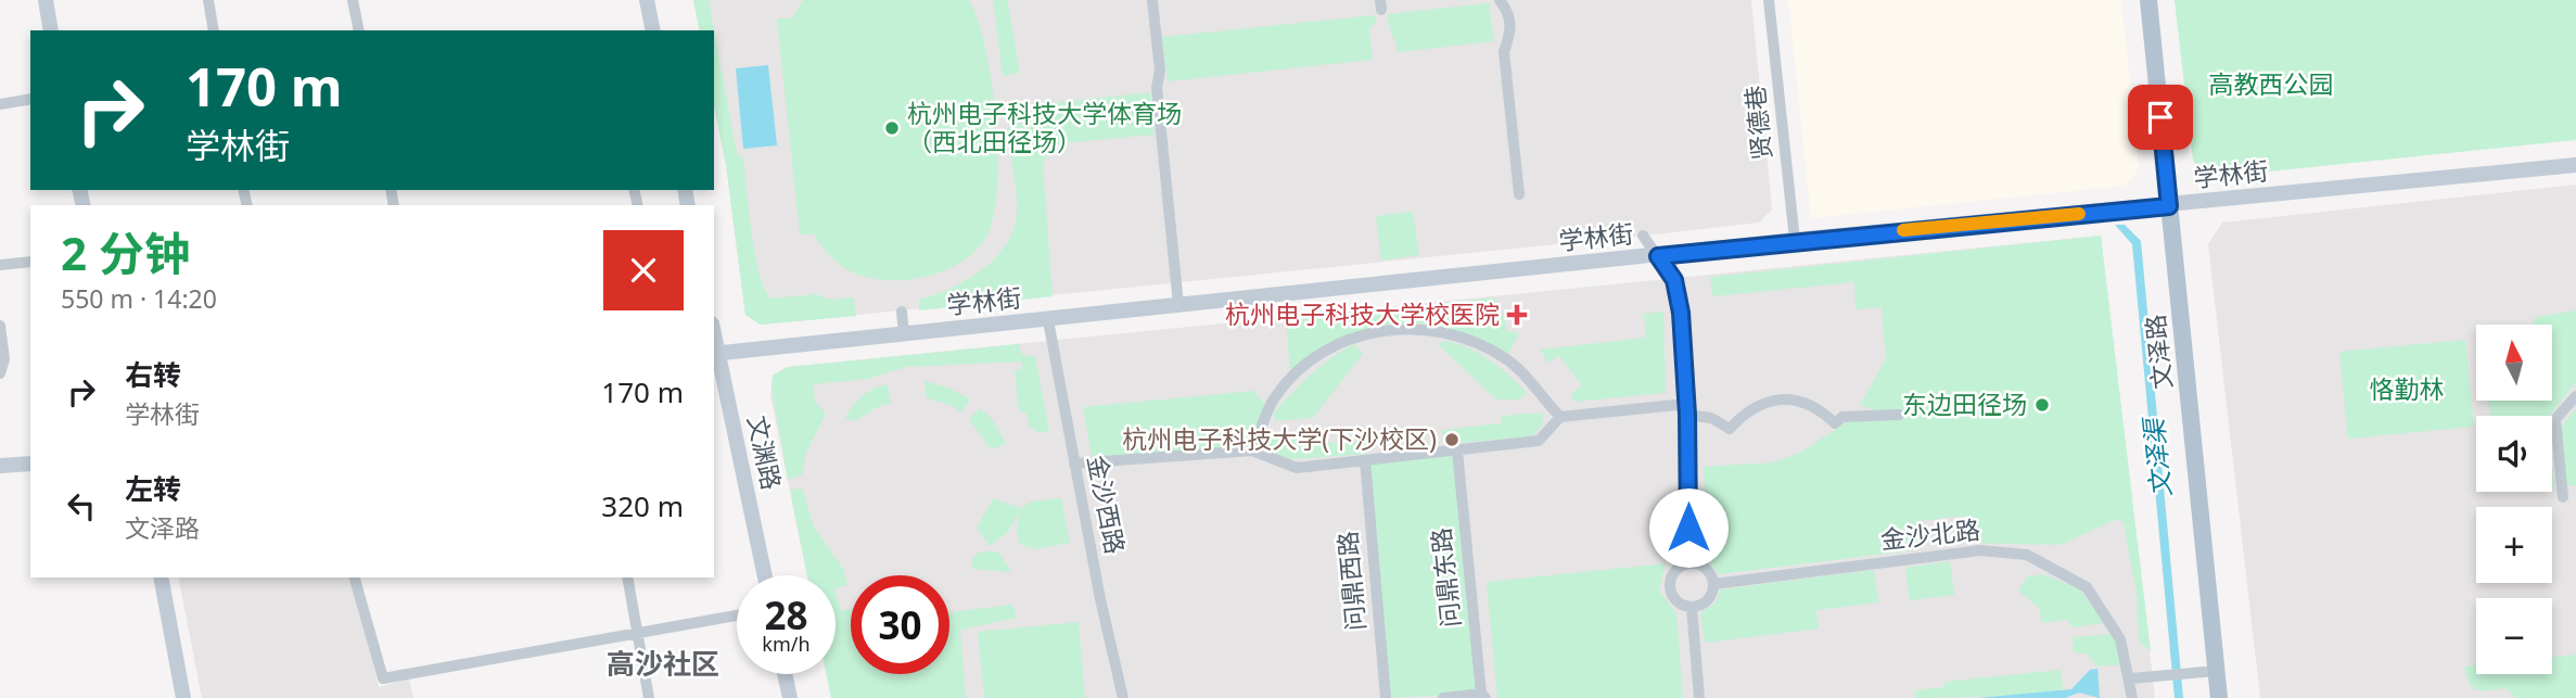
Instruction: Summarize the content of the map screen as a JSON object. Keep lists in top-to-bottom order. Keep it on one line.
{"streets":{"main road":["学林街","文泽路","文渊路"],"street":["贤德巷","金沙西路","金沙北路","问鼎东路","问鼎西路"]},"crossings":[["贤德巷","学林街"],["学林街","文泽路"],["学林街","文渊路"],["学林街","金沙西路"]],"districts":["高沙社区"],"water":["文泽渠"],"parks":["高教西公园","恪勤林"],"places":{"other":["杭州电子科技大学体育场 （西北田径场）","东边田径场","杭州电子科技大学(下沙校区)"],"health":["杭州电子科技大学校医院"]},"north":"top","page":{"turn":["170 m","学林街"],"heading":["2 分钟","550 m · 14:20"],"map_buttons":["+","−"],"list":[{"name":"右转","note":"学林街","value":"170 m"},{"name":"左转","note":"文泽路","value":"320 m"}],"speed":"28 km/h","limit":"30"}}
